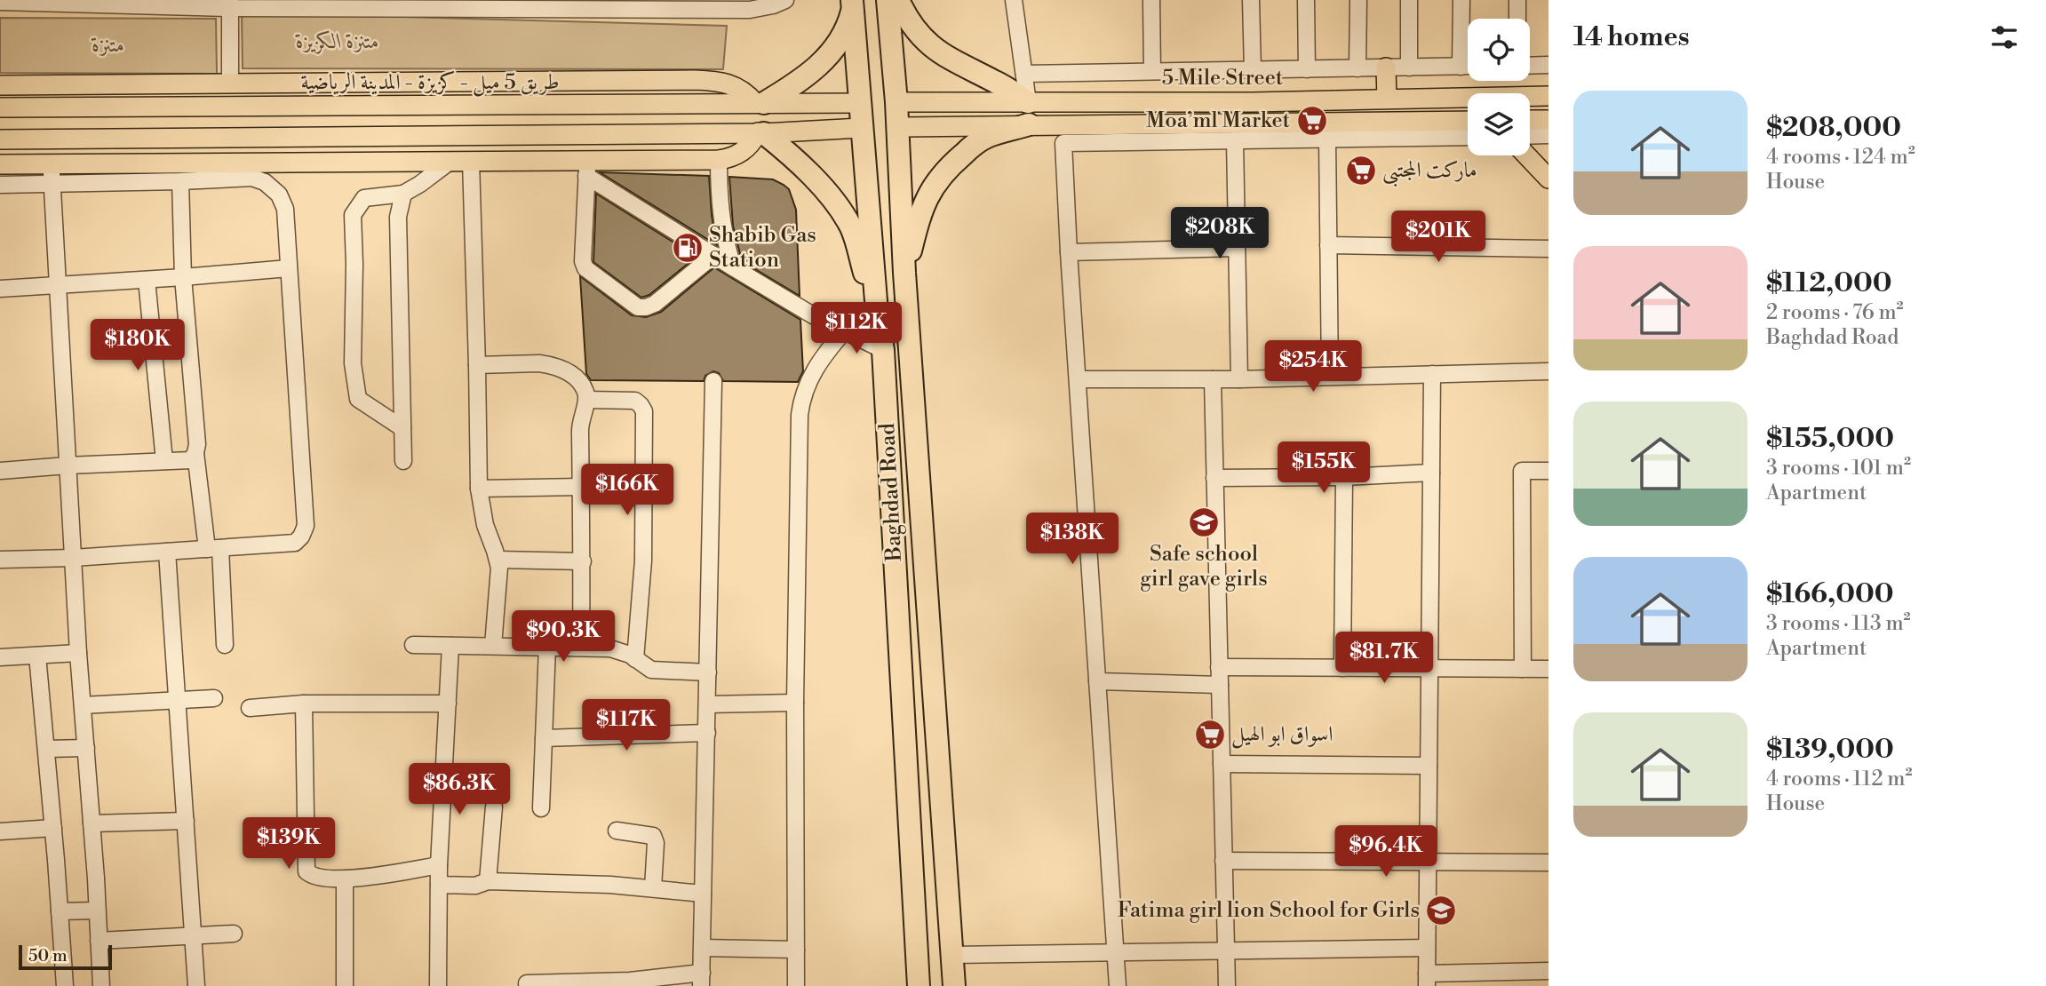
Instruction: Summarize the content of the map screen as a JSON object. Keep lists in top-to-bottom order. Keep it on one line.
{"streets":{"highway":["Baghdad Road"],"main road":["5 Mile Street","طريق 5 ميل - كزيزة - المدينة الرياضية"]},"crossings":[["5 Mile Street","Baghdad Road"],["طريق 5 ميل - كزيزة - المدينة الرياضية","Baghdad Road"]],"parks":["متنزة الكزيزة","متنزة"],"places":{"supermarket":["Moa’ml Market","ماركت المجتبى","اسواق ابو الهيل"],"fuel station":["Shabib Gas Station"],"school or university":["Safe school girl gave girls","Fatima girl lion School for Girls"]},"scale_bar":"50 m","page":{"heading":"14 homes","list":[{"name":"$208,000","note":"4 rooms · 124 m² · House"},{"name":"$112,000","note":"2 rooms · 76 m² · Baghdad Road"},{"name":"$155,000","note":"3 rooms · 101 m² · Apartment"},{"name":"$166,000","note":"3 rooms · 113 m² · Apartment"},{"name":"$139,000","note":"4 rooms · 112 m² · House"}],"price":["$208K","$201K","$112K","$180K","$254K","$155K","$166K","$138K","$90.3K","$81.7K","$117K","$86.3K","$139K","$96.4K"],"scale":"50 m"}}
